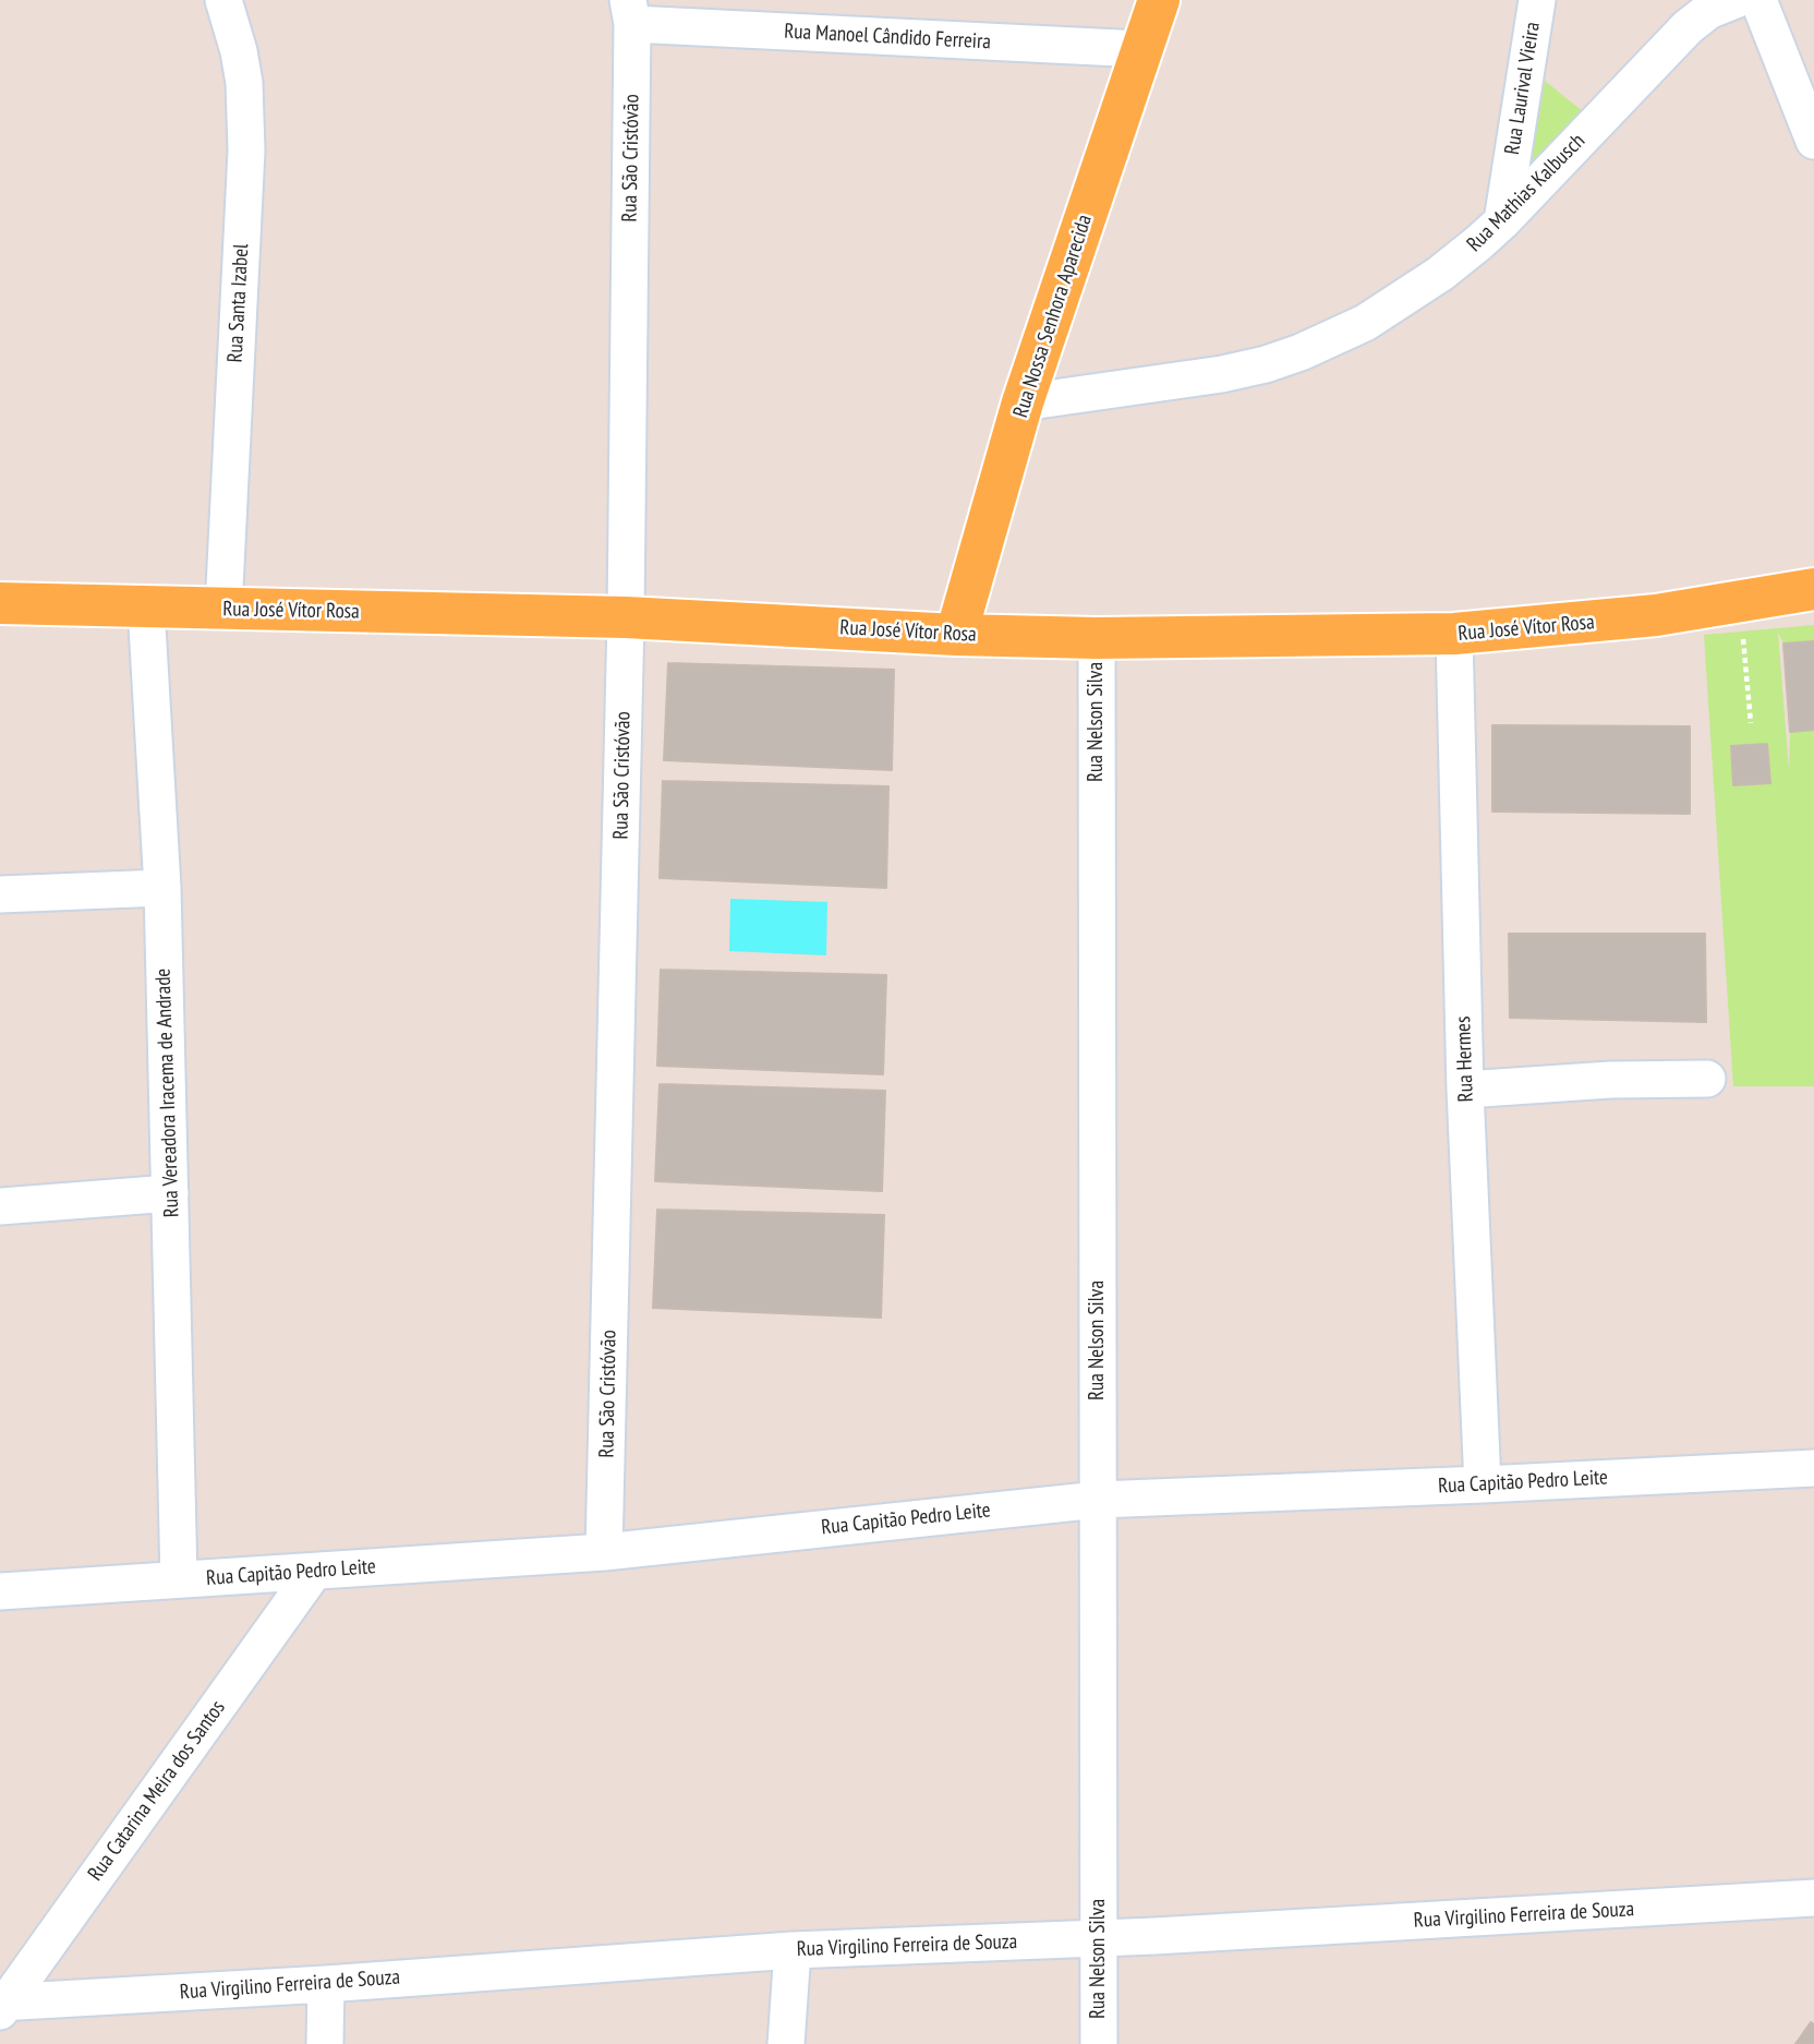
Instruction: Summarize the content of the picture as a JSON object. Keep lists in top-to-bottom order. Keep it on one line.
{"streets":{"main road":["Rua Nossa Senhora Aparecida","Rua José Vítor Rosa"],"street":["Rua Manoel Cândido Ferreira","Rua Laurival Vieira","Rua São Cristóvão","Rua Mathias Kalbusch","Rua Santa Izabel","Rua Nelson Silva","Rua Hermes","Rua Vereadora Iracema de Andrade","Rua Capitão Pedro Leite","Rua Catarina Meira dos Santos","Rua Virgilino Ferreira de Souza"]},"crossings":[["Rua Manoel Cândido Ferreira","Rua São Cristóvão"],["Rua Manoel Cândido Ferreira","Rua Nossa Senhora Aparecida"],["Rua Laurival Vieira","Rua Mathias Kalbusch"],["Rua São Cristóvão","Rua José Vítor Rosa"],["Rua São Cristóvão","Rua Capitão Pedro Leite"],["Rua Mathias Kalbusch","Rua Nossa Senhora Aparecida"],["Rua Santa Izabel","Rua José Vítor Rosa"],["Rua Nossa Senhora Aparecida","Rua José Vítor Rosa"],["Rua José Vítor Rosa","Rua Nelson Silva"],["Rua José Vítor Rosa","Rua Hermes"],["Rua José Vítor Rosa","Rua Vereadora Iracema de Andrade"],["Rua Nelson Silva","Rua Capitão Pedro Leite"],["Rua Nelson Silva","Rua Virgilino Ferreira de Souza"],["Rua Hermes","Rua Capitão Pedro Leite"],["Rua Vereadora Iracema de Andrade","Rua Capitão Pedro Leite"],["Rua Capitão Pedro Leite","Rua Catarina Meira dos Santos"],["Rua Catarina Meira dos Santos","Rua Virgilino Ferreira de Souza"]]}
